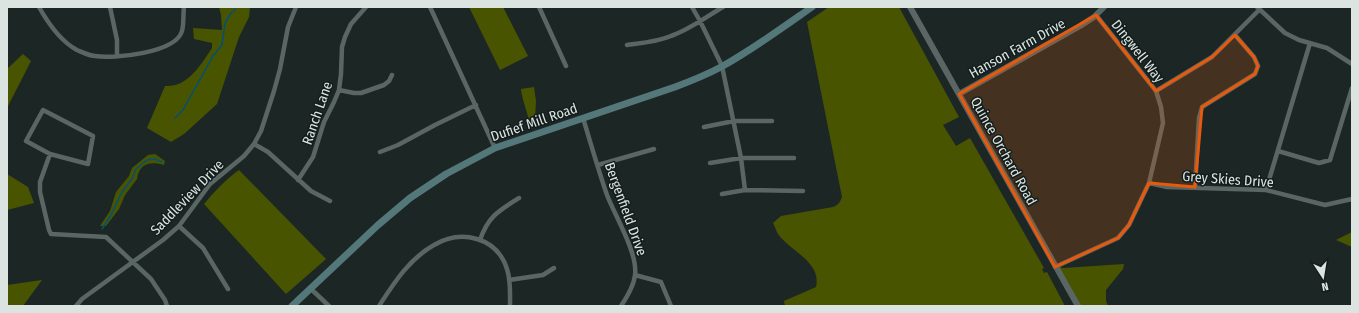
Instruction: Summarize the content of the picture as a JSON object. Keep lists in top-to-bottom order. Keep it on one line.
{"streets":{"main road":["Dufief Mill Road"],"street":["Hanson Farm Drive","Dingwell Way","Ranch Lane","Quince Orchard Road","Grey Skies Drive","Saddleview Drive","Bergenfield Drive"]},"crossings":[["Hanson Farm Drive","Dingwell Way"],["Hanson Farm Drive","Quince Orchard Road"],["Dingwell Way","Quince Orchard Road"],["Dingwell Way","Grey Skies Drive"],["Dufief Mill Road","Bergenfield Drive"]],"north":"bottom"}
